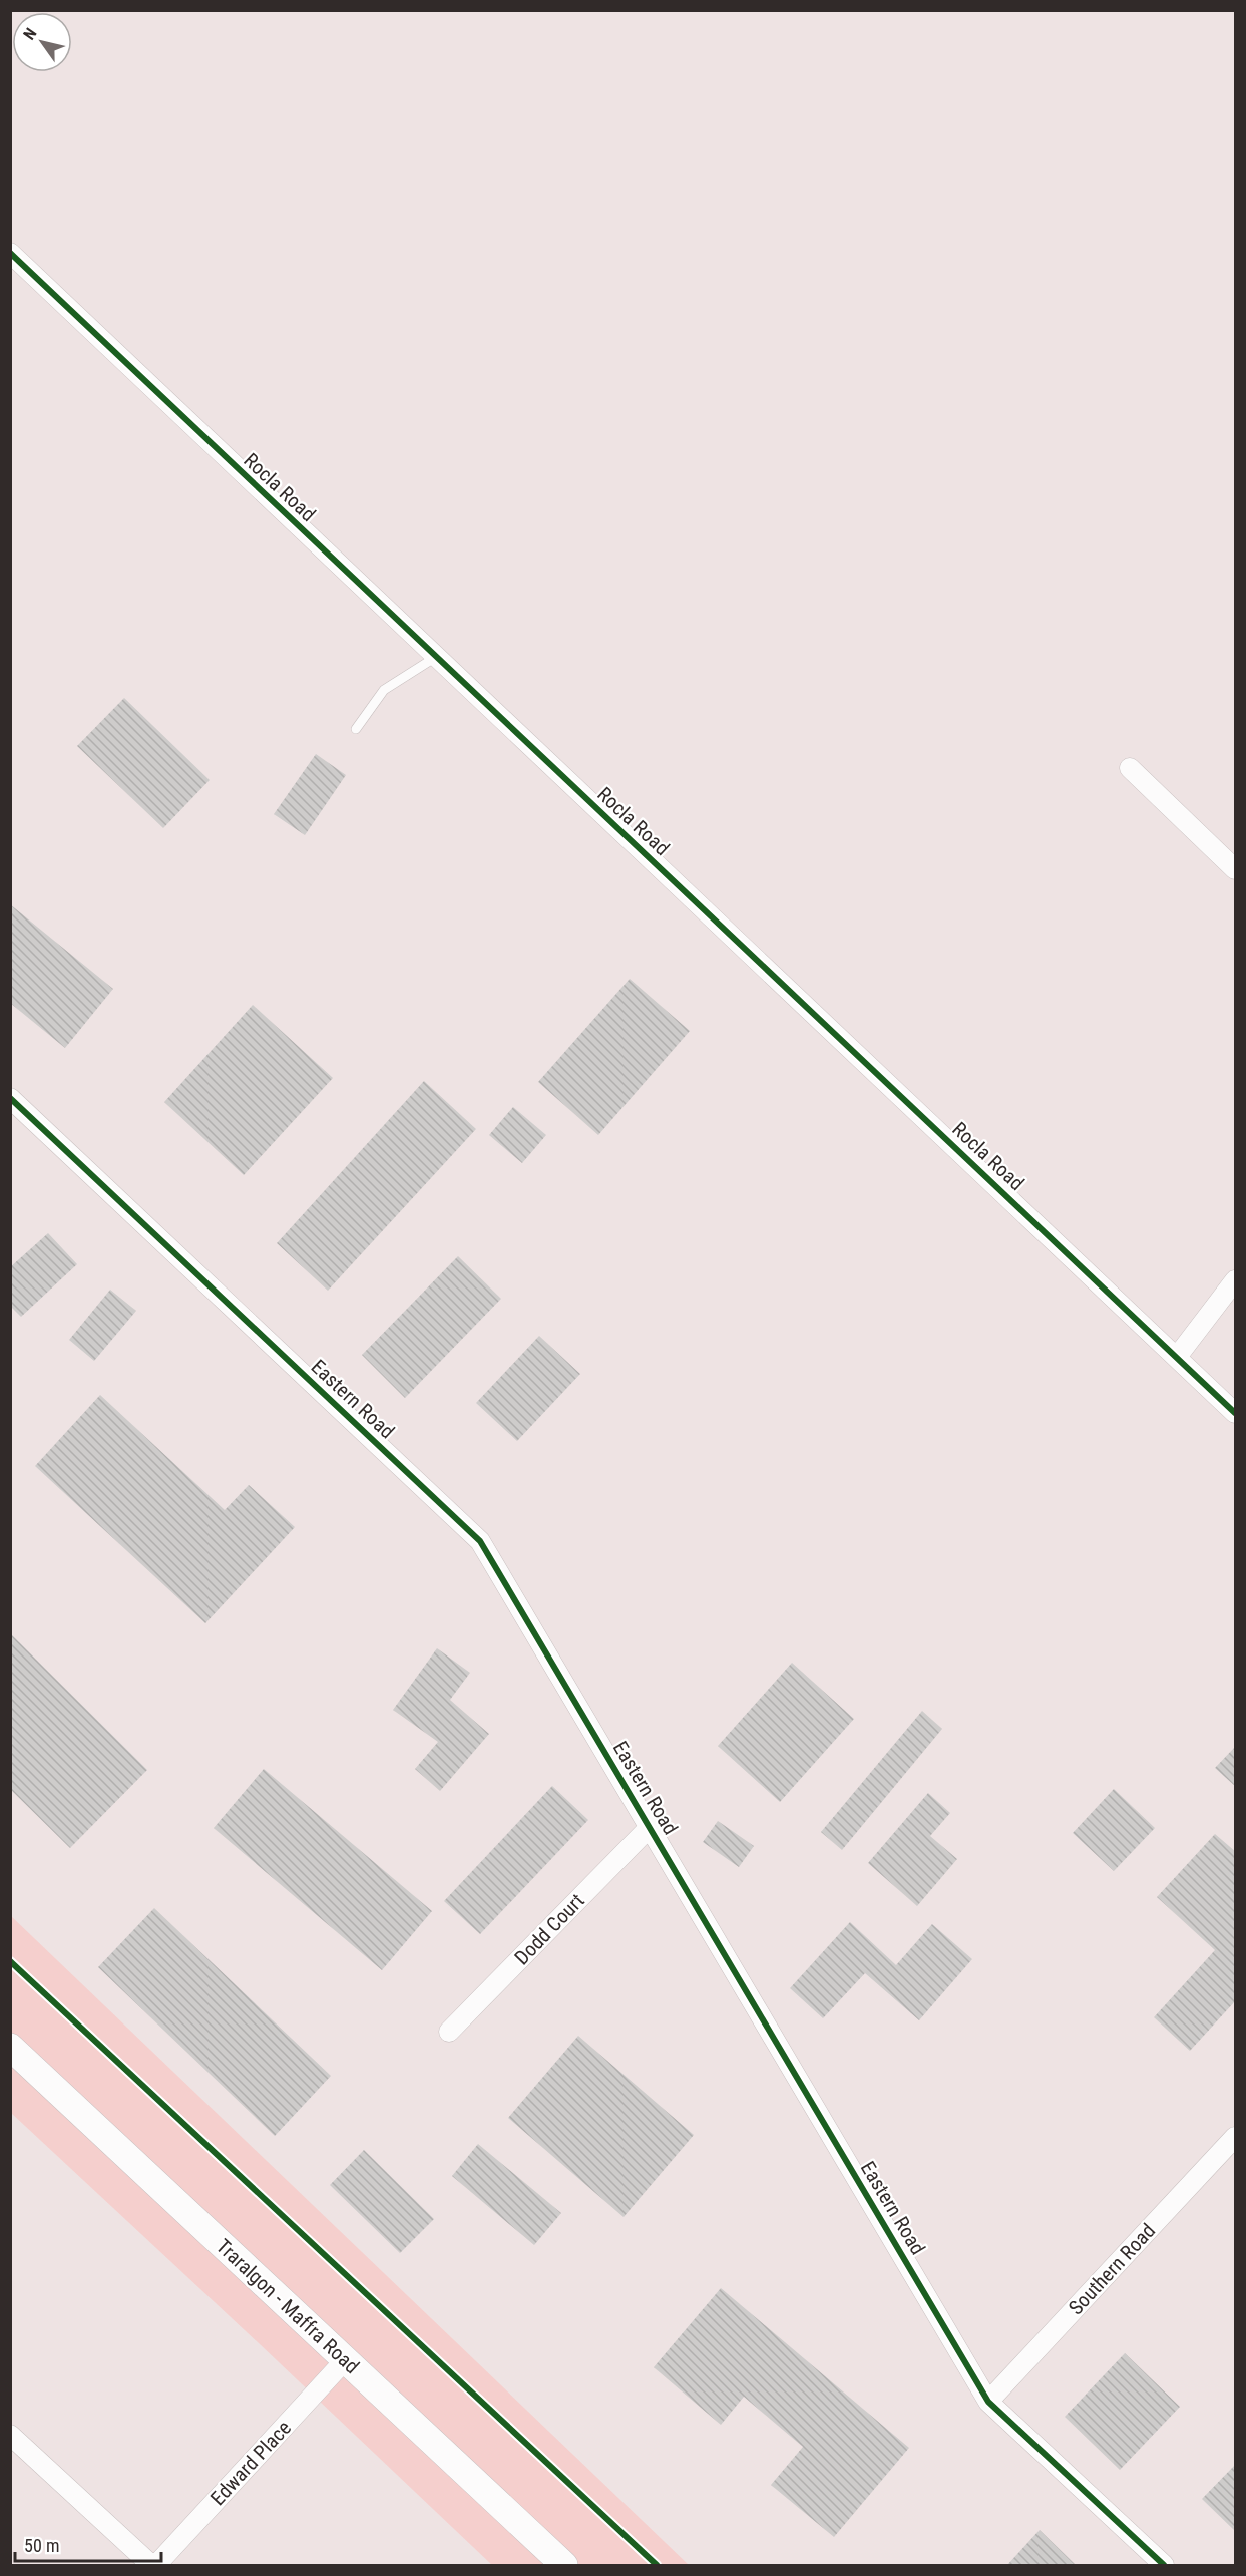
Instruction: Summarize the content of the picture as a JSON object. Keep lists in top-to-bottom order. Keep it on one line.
{"streets":{"main road":["Traralgon - Maffra Road"],"street":["Rocla Road","Eastern Road","Dodd Court","Southern Road","Edward Place"]},"crossings":[["Eastern Road","Dodd Court"],["Eastern Road","Southern Road"],["Traralgon - Maffra Road","Edward Place"]],"scale_bar":"50 m","north":"top left"}
